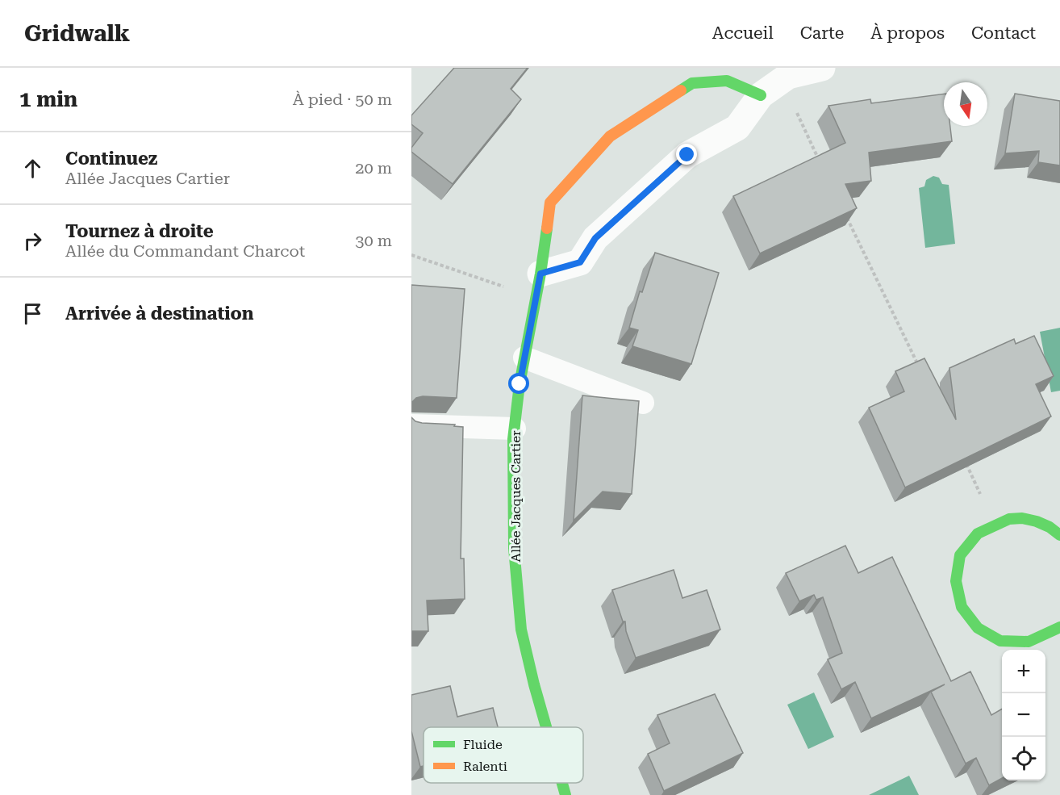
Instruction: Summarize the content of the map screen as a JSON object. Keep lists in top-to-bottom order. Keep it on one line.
{"streets":{"street":["Allée Jacques Cartier"]},"legend":["Fluide","Ralenti"],"north":"bottom","page":{"header":"Gridwalk","nav":["Accueil","Carte","À propos","Contact"],"heading":["1 min","À pied · 50 m"],"list":[["Continuez","Allée Jacques Cartier","20 m"],["Tournez à droite","Allée du Commandant Charcot","30 m"],"Arrivée à destination"],"map_buttons":["+","−"]}}
